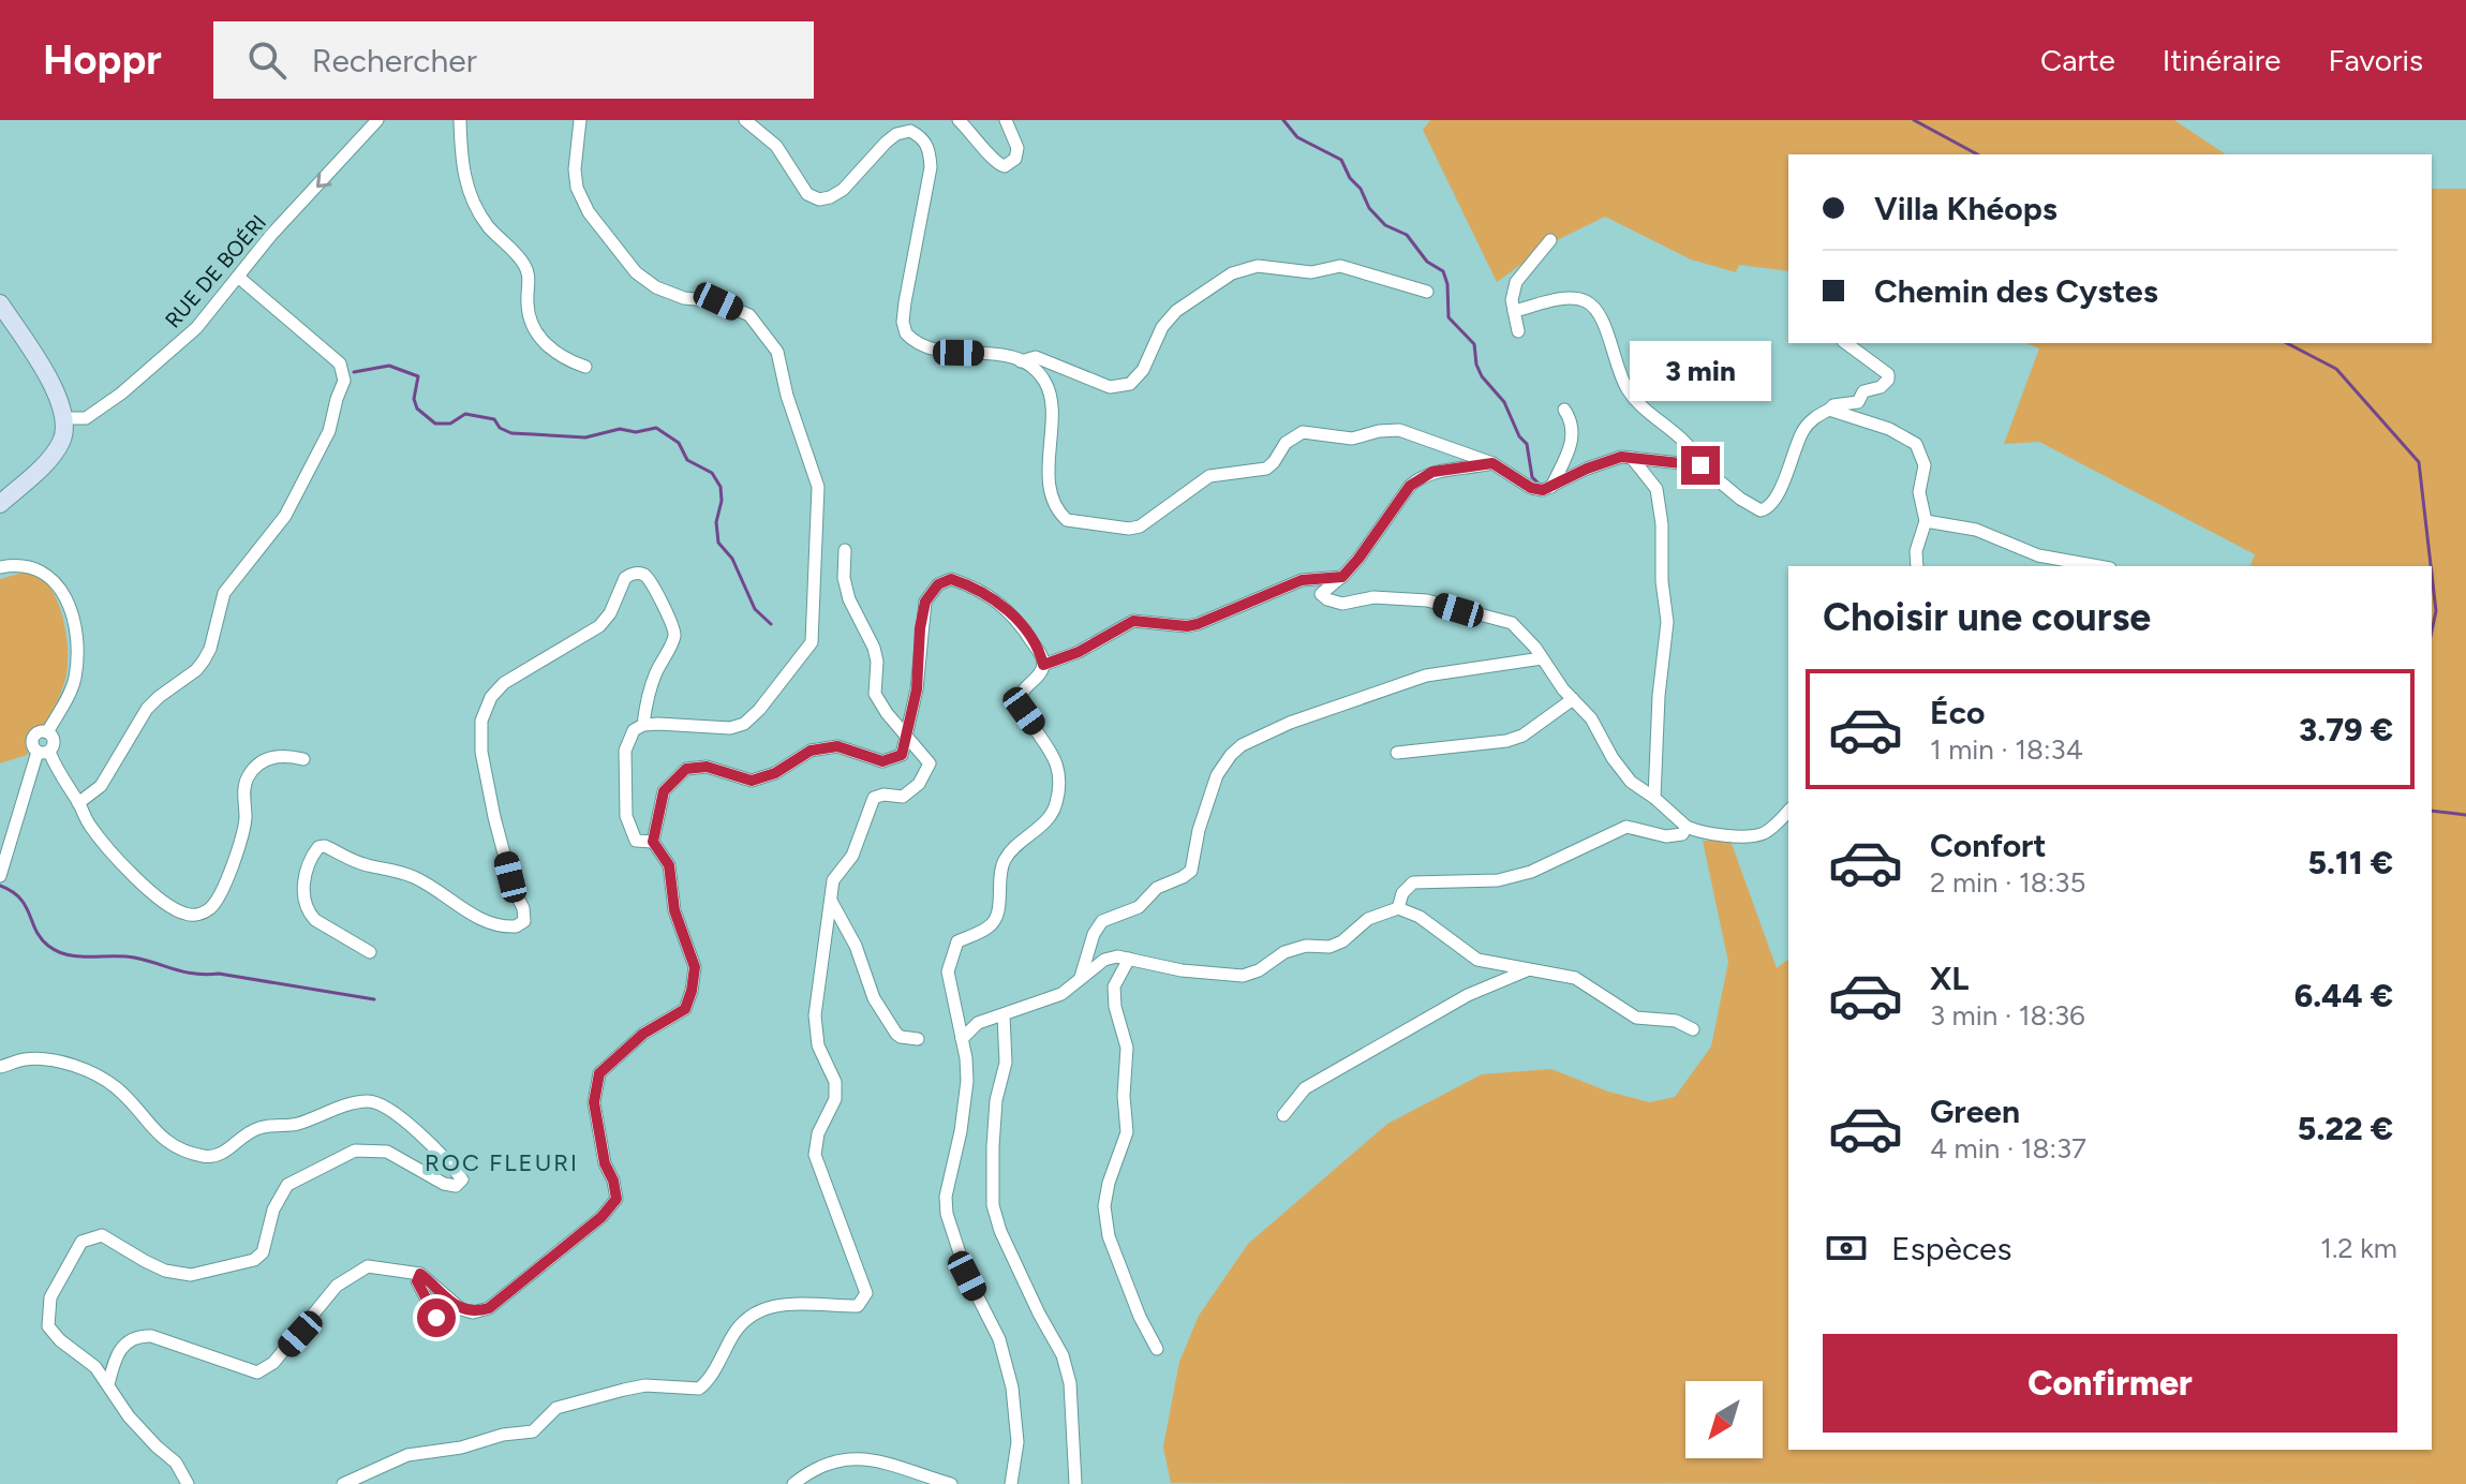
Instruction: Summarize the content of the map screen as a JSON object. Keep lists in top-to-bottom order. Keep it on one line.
{"streets":{"street":["RUE DE BOÉRI"]},"one_way":["RUE DE BOÉRI"],"districts":["ROC FLEURI"],"north":"bottom left","page":{"header":"Hoppr","search":"Rechercher","nav":["Carte","Itinéraire","Favoris"],"banner":["Villa Khéops","Chemin des Cystes"],"bubble":"3 min","heading":"Choisir une course","list":[{"name":"Éco","note":"1 min · 18:34","value":"3.79 €"},{"name":"Confort","note":"2 min · 18:35","value":"5.11 €"},{"name":"XL","note":"3 min · 18:36","value":"6.44 €"},{"name":"Green","note":"4 min · 18:37","value":"5.22 €"}],"pay":["Espèces","1.2 km"],"buttons":"Confirmer"}}
